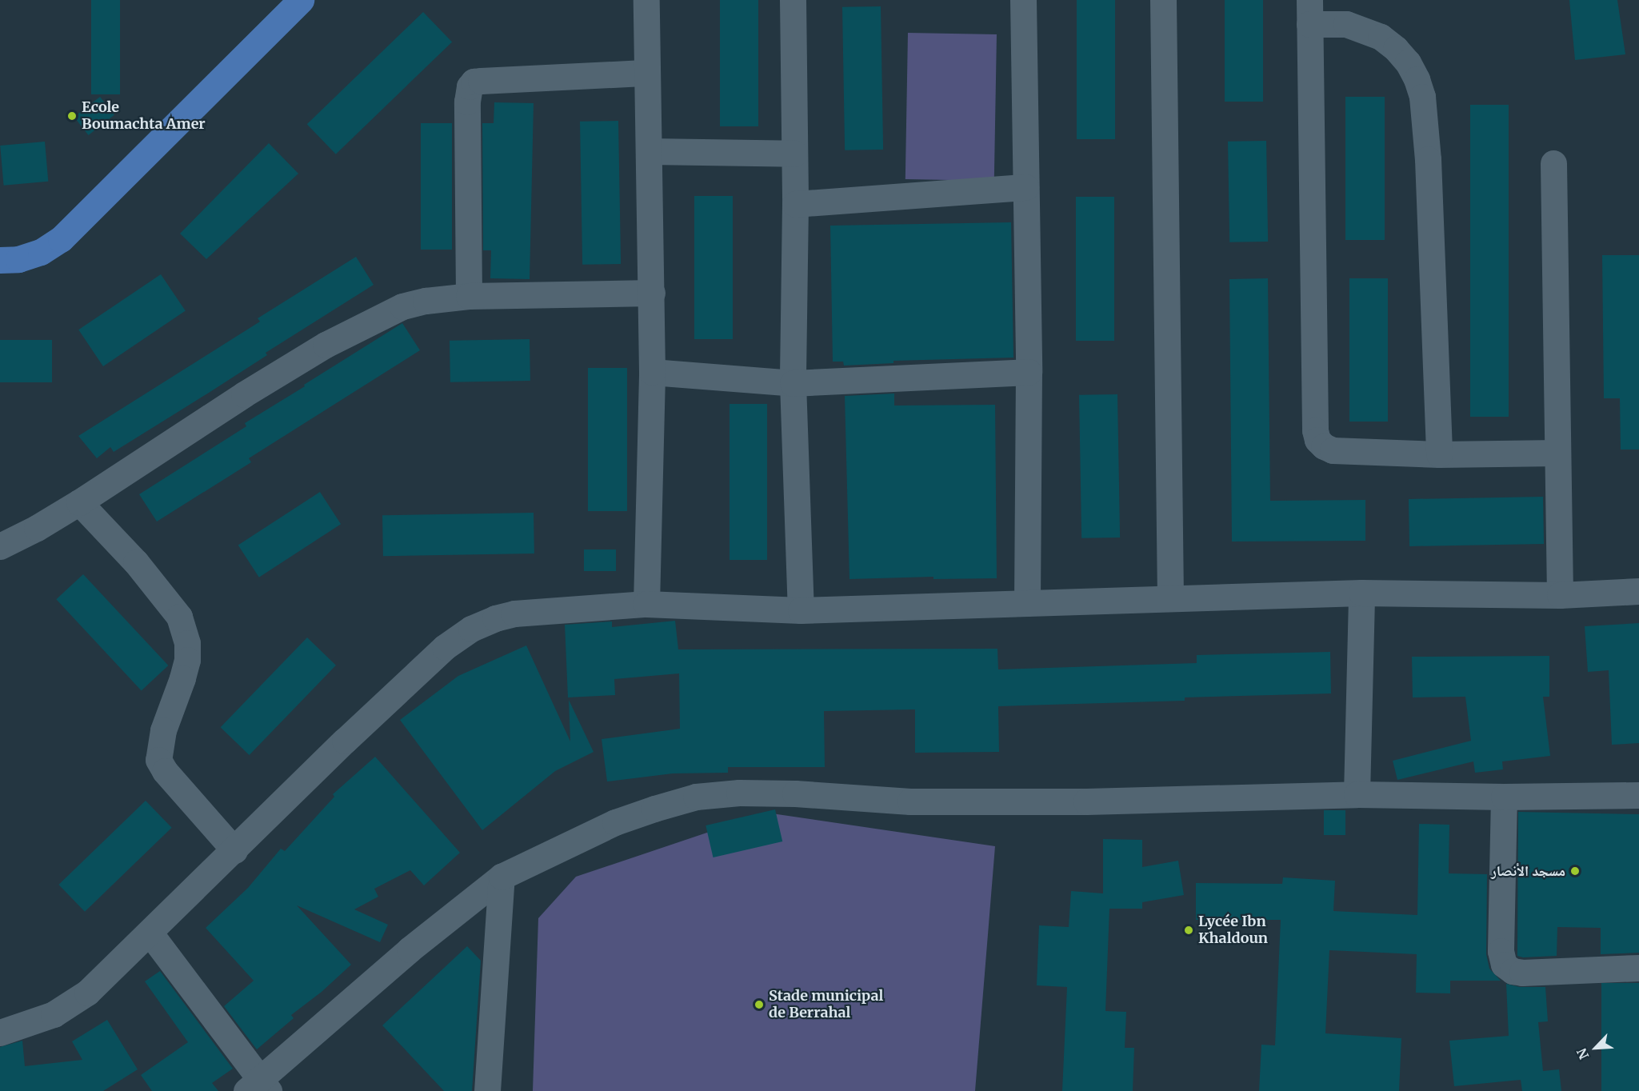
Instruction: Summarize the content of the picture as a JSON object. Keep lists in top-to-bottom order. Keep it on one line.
{"places":["Ecole Boumachta Amer","مسجد الأنصار","Lycée Ibn Khaldoun","Stade municipal de Berrahal"],"north":"bottom left"}
